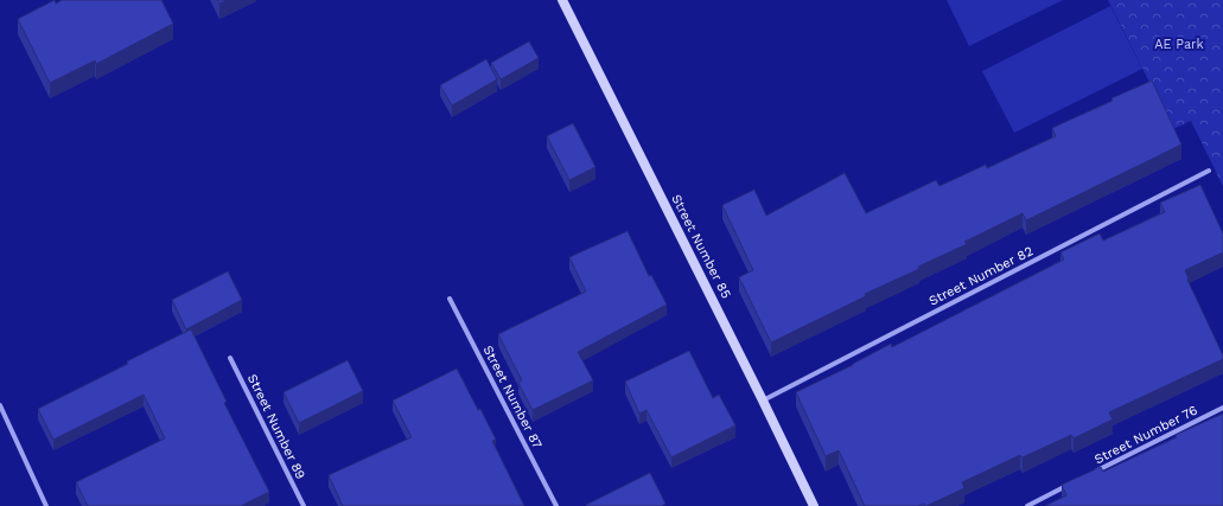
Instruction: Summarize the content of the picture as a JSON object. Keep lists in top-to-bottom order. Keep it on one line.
{"streets":{"street":["Street Number 85","Street Number 82","Street Number 87","Street Number 89","Street Number 76"]},"crossings":[["Street Number 85","Street Number 82"]],"parks":["AE Park"]}
